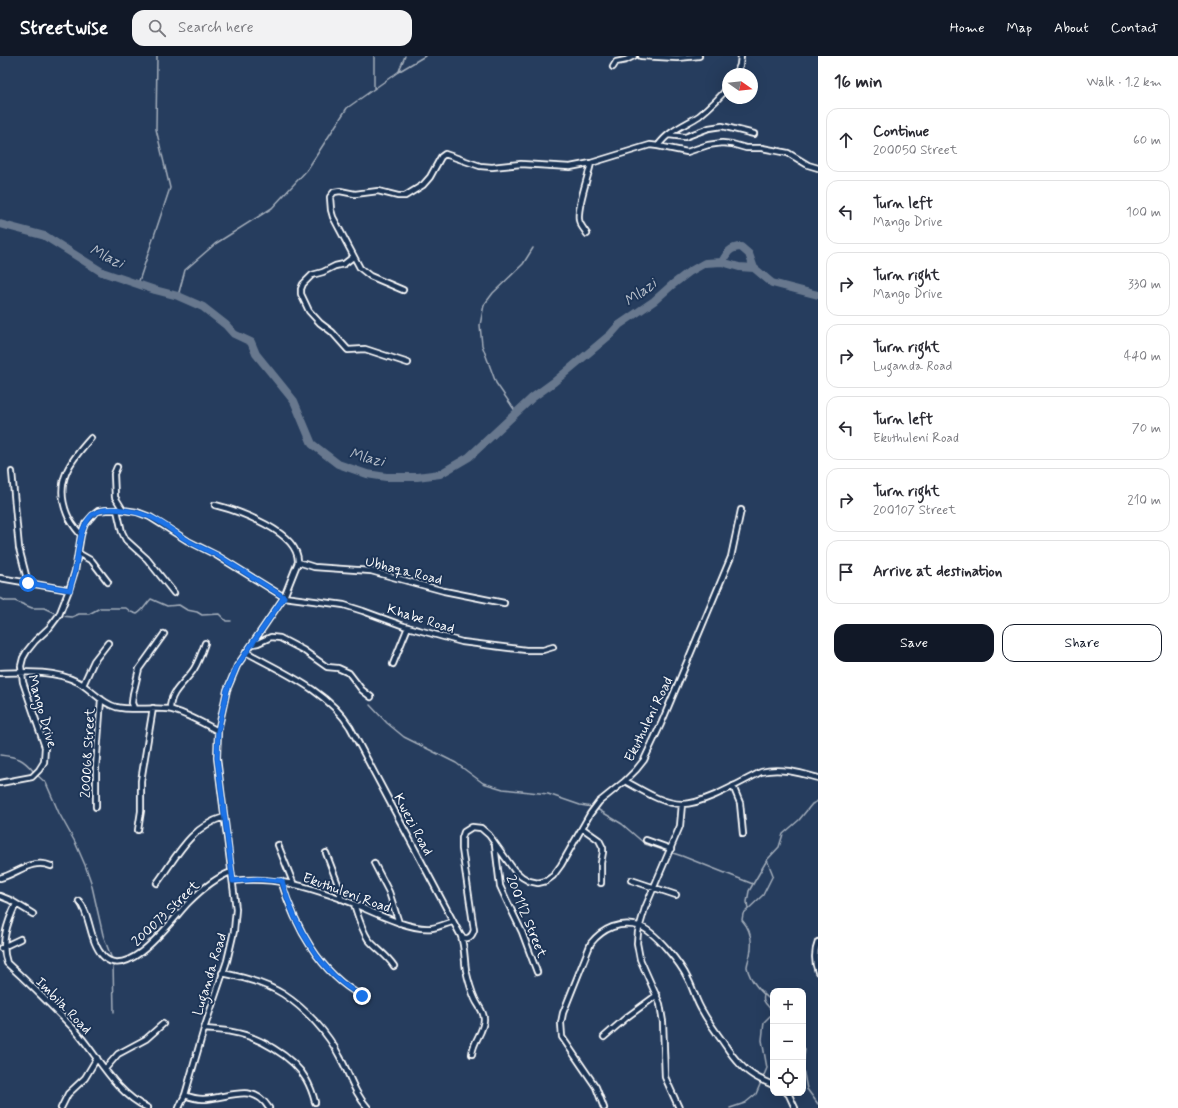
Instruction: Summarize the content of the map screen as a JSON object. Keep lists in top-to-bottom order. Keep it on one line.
{"streets":{"street":["Ubhaqa Road","Khabe Road","Mango Drive","Ekuthuleni Road","200068 Street","Kwezi Road","200073 Street","200112 Street","Luganda Road","Imbila Road"]},"crossings":[["Ubhaqa Road","Luganda Road"],["Khabe Road","Mango Drive"],["Khabe Road","Luganda Road"],["Mango Drive","Luganda Road"],["Ekuthuleni Road","Kwezi Road"],["Ekuthuleni Road","200112 Street"],["Ekuthuleni Road","Luganda Road"],["Kwezi Road","Luganda Road"],["200073 Street","Luganda Road"]],"water":["Mlazi"],"north":"right","page":{"header":"Streetwise","search":"Search here","nav":["Home","Map","About","Contact"],"heading":["16 min","Walk · 1.2 km"],"list":[["Continue","200050 Street","60 m"],["Turn left","Mango Drive","100 m"],["Turn right","Mango Drive","330 m"],["Turn right","Luganda Road","440 m"],["Turn left","Ekuthuleni Road","70 m"],["Turn right","200107 Street","210 m"],"Arrive at destination"],"buttons":["Save","Share"],"map_buttons":["+","−"]}}
